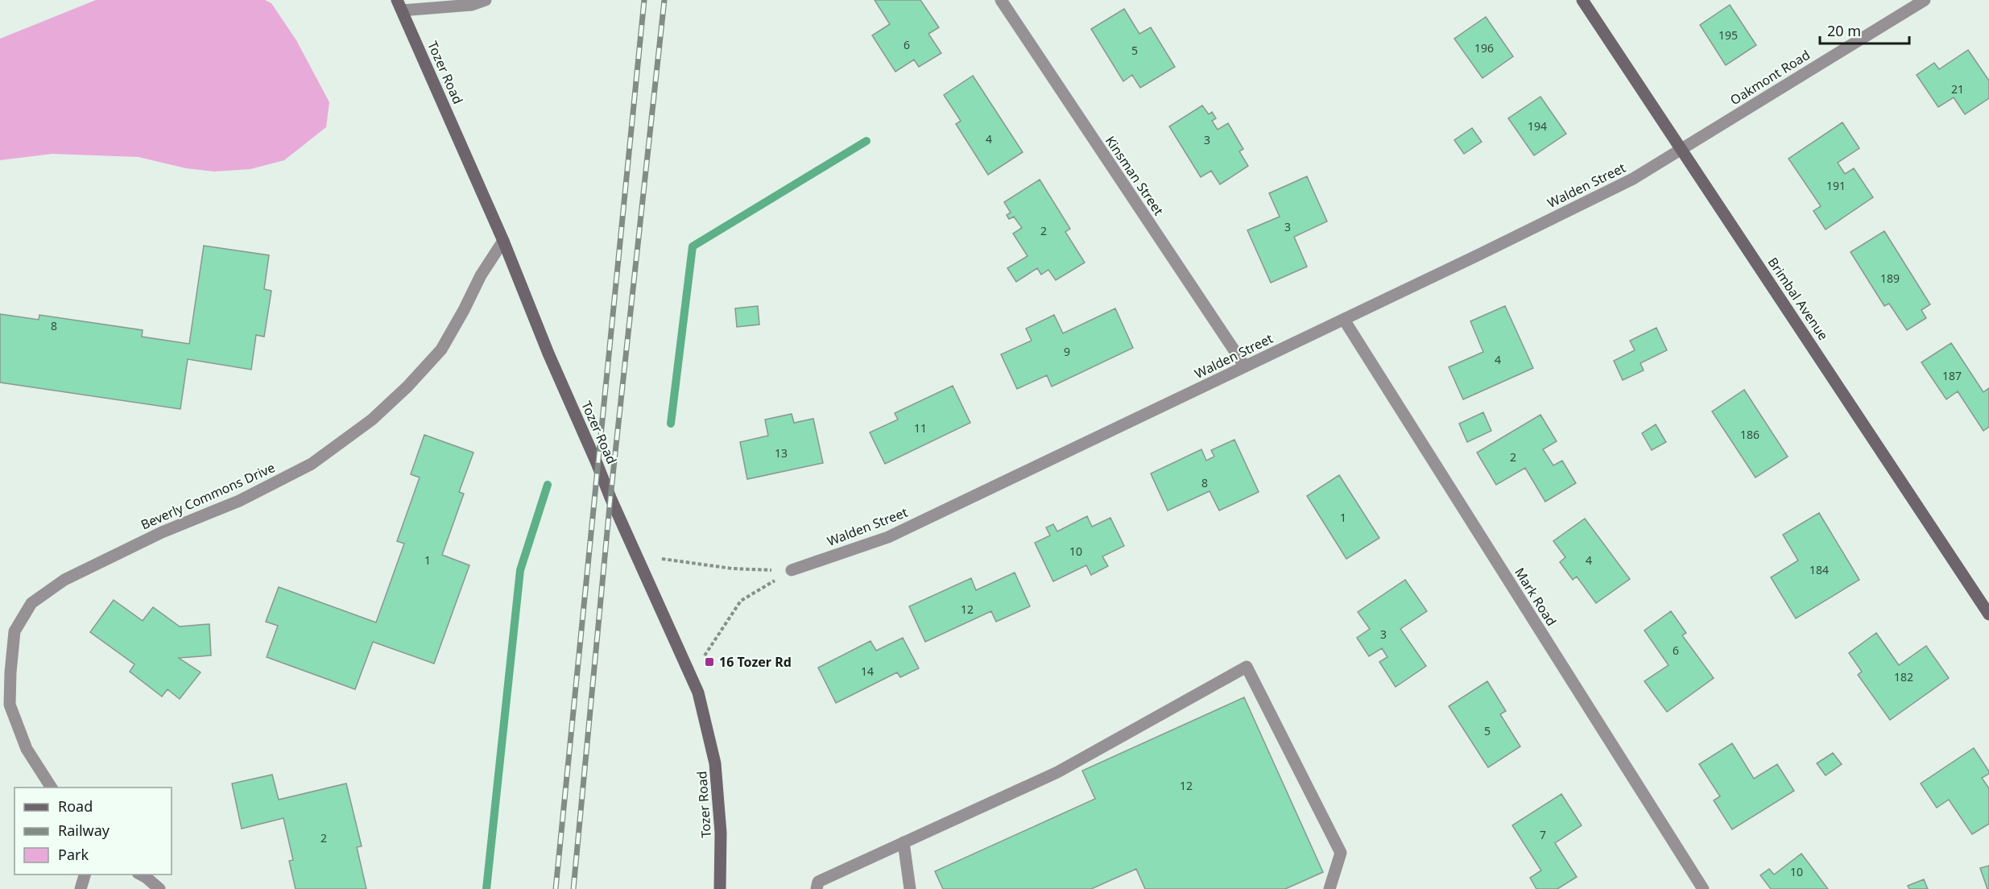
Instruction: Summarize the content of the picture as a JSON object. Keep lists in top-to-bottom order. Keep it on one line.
{"streets":{"main road":["Tozer Road","Brimbal Avenue"],"street":["Oakmont Road","Kinsman Street","Walden Street","Beverly Commons Drive","Mark Road"]},"crossings":[["Tozer Road","Beverly Commons Drive"],["Oakmont Road","Walden Street"],["Oakmont Road","Brimbal Avenue"],["Kinsman Street","Walden Street"],["Walden Street","Brimbal Avenue"],["Walden Street","Mark Road"]],"places":{"transit":["16 Tozer Rd"]},"house_numbers":["195","6","196","5","21","194","4","3","191","3","2","189","8","9","4","187","11","186","13","2","8","1","10","1","4","184","12","3","6","14","182","5","12","7","2","10"],"legend":["Road","Railway","Park"],"scale_bar":"20 m"}
